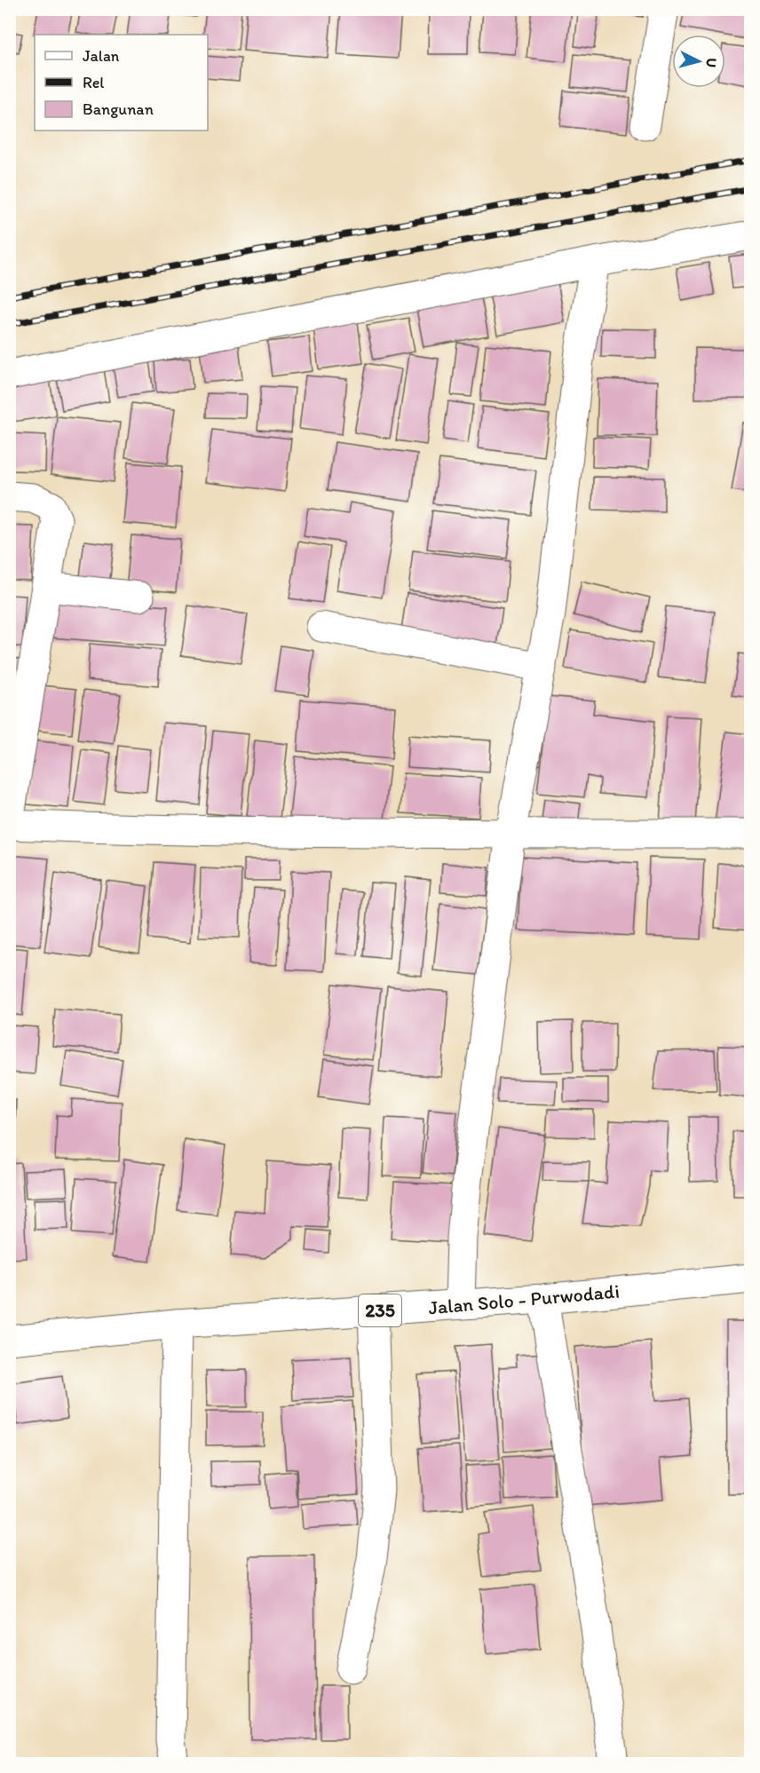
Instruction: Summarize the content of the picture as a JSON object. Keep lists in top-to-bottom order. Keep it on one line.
{"streets":{"street":["Jalan Solo - Purwodadi","235"]},"legend":["Jalan","Rel","Bangunan"],"north":"right"}
